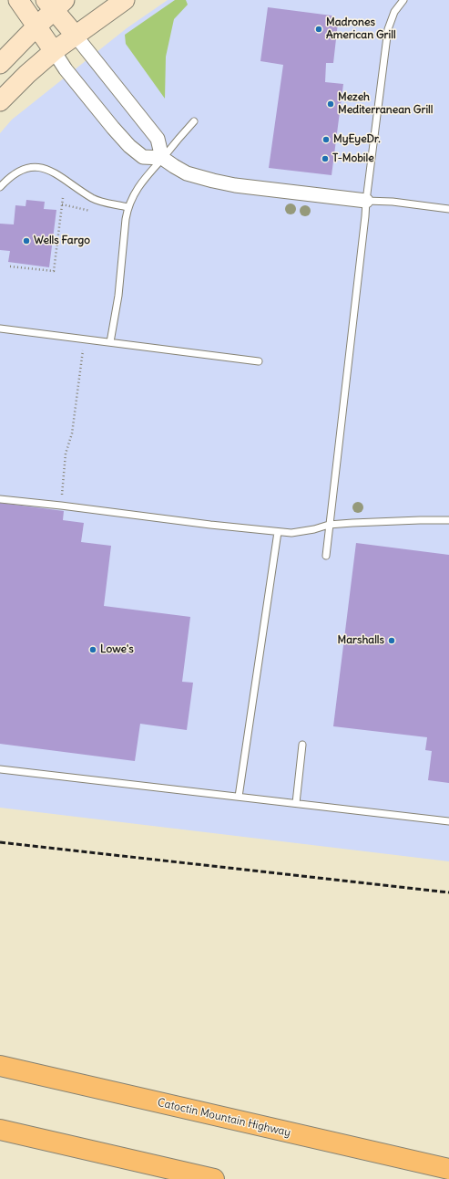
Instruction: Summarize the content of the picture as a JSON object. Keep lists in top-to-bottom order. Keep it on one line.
{"streets":{"highway":["Catoctin Mountain Highway"]},"places":["Madrones American Grill","Mezeh Mediterranean Grill","MyEyeDr.","T-Mobile","Wells Fargo","Marshalls","Lowe's"]}
